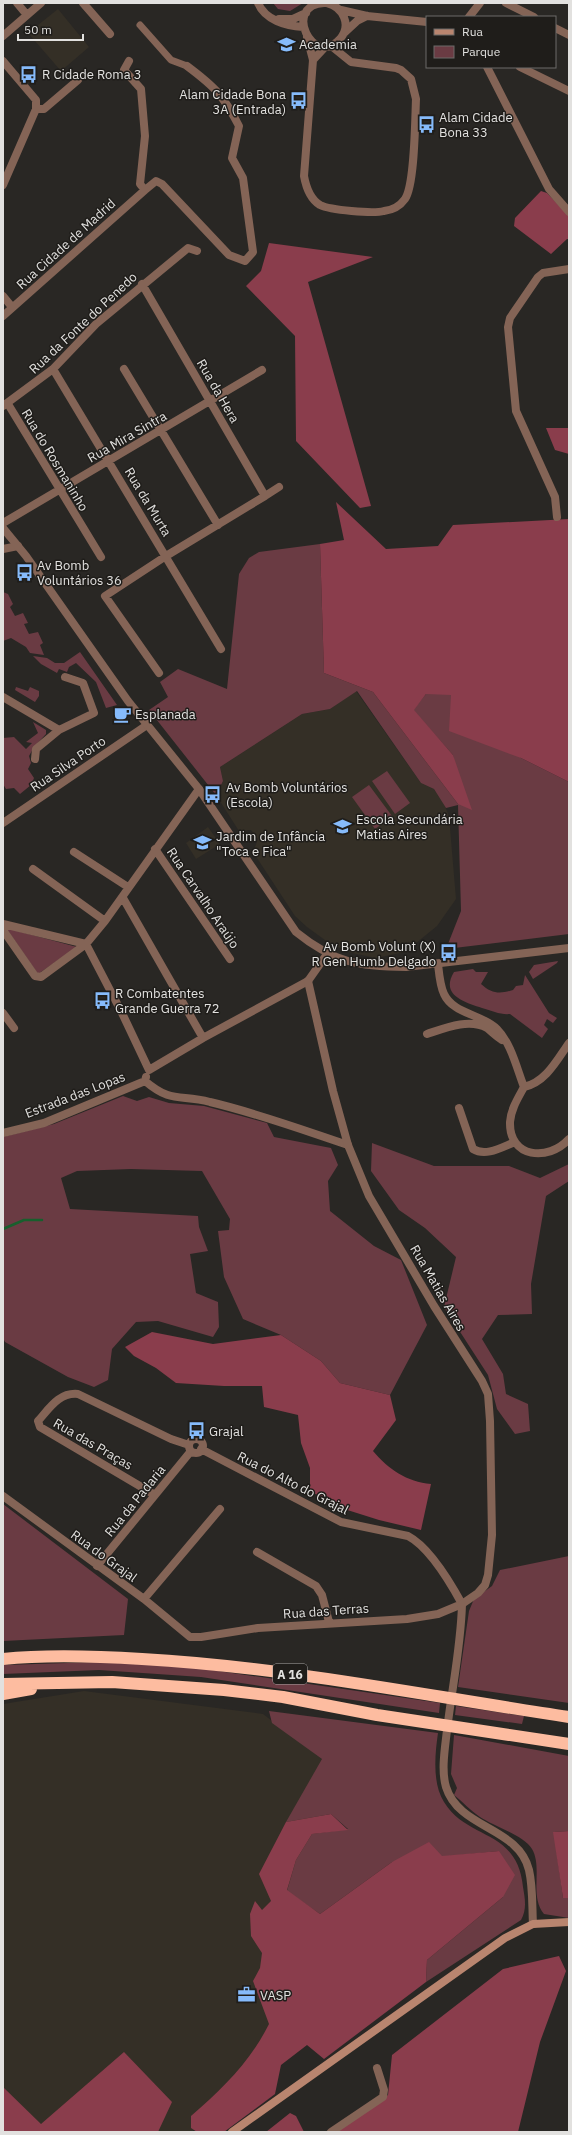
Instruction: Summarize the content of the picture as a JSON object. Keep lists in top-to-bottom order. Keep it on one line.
{"streets":{"highway":["A 16"],"street":["Rua Cidade de Madrid","Rua da Fonte do Penedo","Rua da Hera","Rua Mira Sintra","Rua do Rosmaninho","Rua da Murta","Rua Silva Porto","Rua Carvalho Araújo","Estrada das Lopas","Rua Matias Aires","Rua das Praças","Rua do Alto do Grajal","Rua da Padaria","Rua do Grajal","Rua das Terras"]},"crossings":[["Rua da Fonte do Penedo","Rua da Hera"],["Rua da Fonte do Penedo","Rua do Rosmaninho"],["Rua da Fonte do Penedo","Rua da Murta"],["Rua da Hera","Rua Mira Sintra"],["Rua Mira Sintra","Rua do Rosmaninho"],["Rua Mira Sintra","Rua da Murta"],["Rua Matias Aires","Rua do Alto do Grajal"],["Rua Matias Aires","Rua das Terras"],["Rua das Praças","Rua do Alto do Grajal"],["Rua das Praças","Rua da Padaria"],["Rua do Alto do Grajal","Rua da Padaria"],["Rua do Alto do Grajal","Rua das Terras"],["Rua da Padaria","Rua do Grajal"],["Rua do Grajal","Rua das Terras"]],"places":{"school or university":["Academia","Escola Secundária Matias Aires","Jardim de Infância \"Toca e Fica\""],"bus stop":["R Cidade Roma 3","Alam Cidade Bona 3A (Entrada)","Alam Cidade Bona 33","Av Bomb Voluntários 36","Av Bomb Voluntários (Escola)","Av Bomb Volunt (X) R Gen Humb Delgado","R Combatentes Grande Guerra 72","Grajal"],"cafe":["Esplanada"],"office":["VASP"]},"legend":["Rua","Parque"],"scale_bar":"50 m"}
